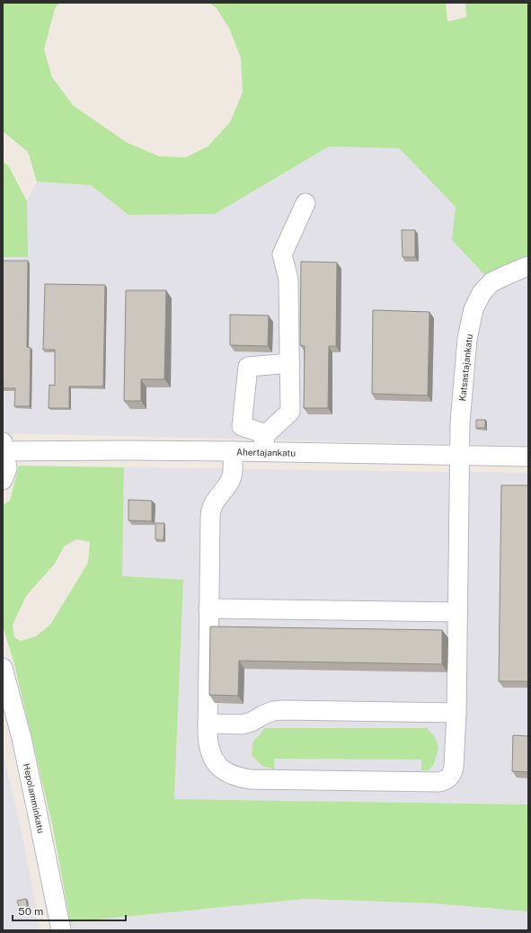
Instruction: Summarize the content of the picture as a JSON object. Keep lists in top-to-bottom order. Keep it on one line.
{"streets":{"street":["Katsastajankatu","Ahertajankatu","Hepolamminkatu"]},"crossings":[["Katsastajankatu","Ahertajankatu"]],"scale_bar":"50 m"}
